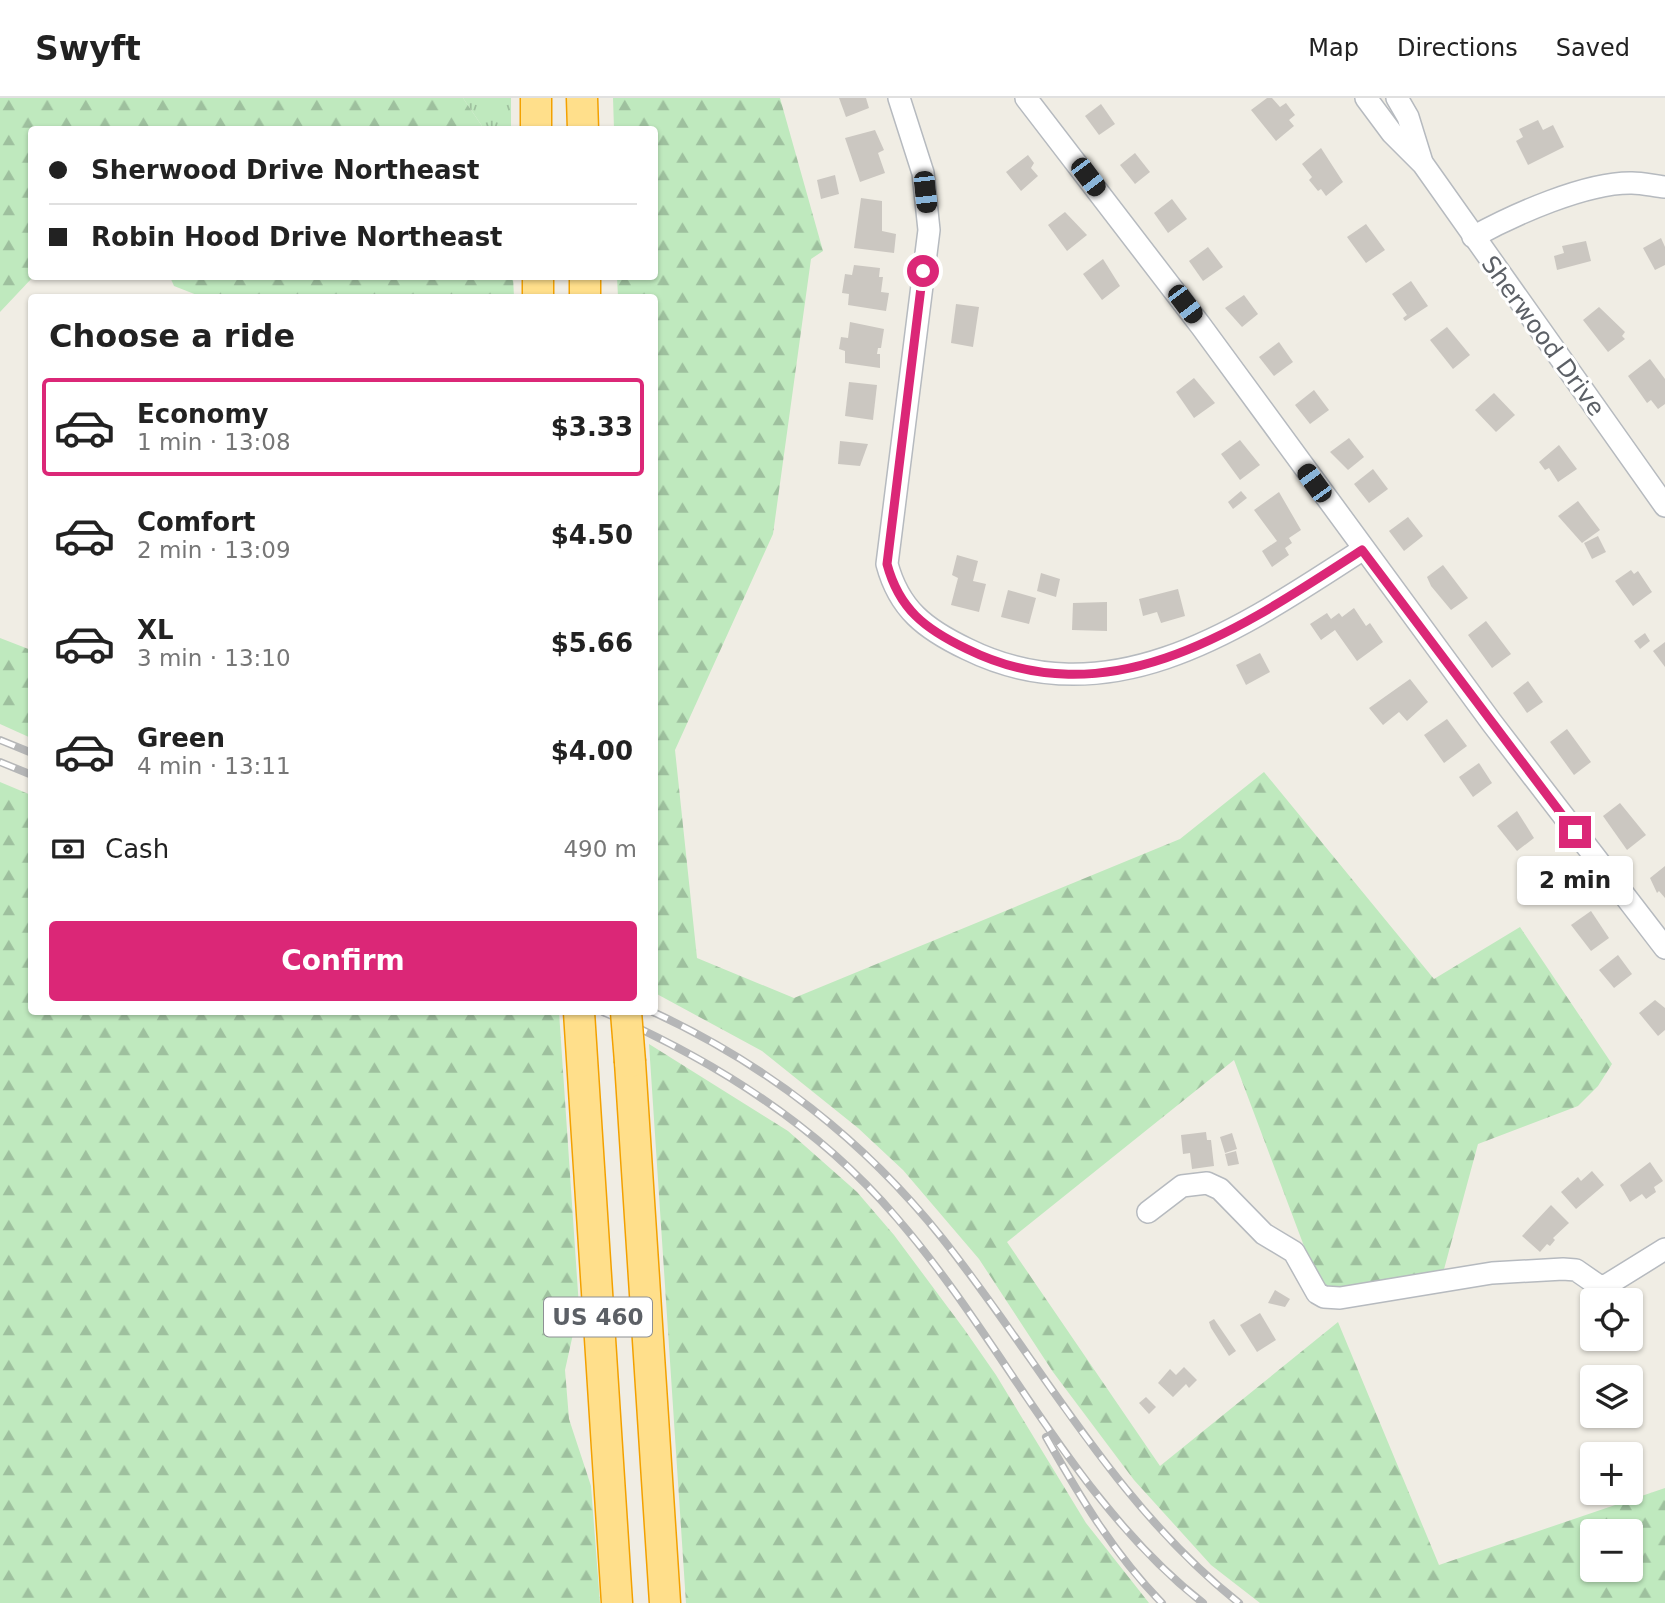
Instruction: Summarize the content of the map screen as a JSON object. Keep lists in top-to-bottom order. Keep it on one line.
{"streets":{"highway":["US 460"],"street":["Sherwood Drive"]},"page":{"header":"Swyft","nav":["Map","Directions","Saved"],"banner":["Sherwood Drive Northeast","Robin Hood Drive Northeast"],"heading":"Choose a ride","list":[{"name":"Economy","note":"1 min · 13:08","value":"$3.33"},{"name":"Comfort","note":"2 min · 13:09","value":"$4.50"},{"name":"XL","note":"3 min · 13:10","value":"$5.66"},{"name":"Green","note":"4 min · 13:11","value":"$4.00"}],"pay":["Cash","490 m"],"bubble":"2 min","buttons":"Confirm","map_buttons":["+","−"]}}
